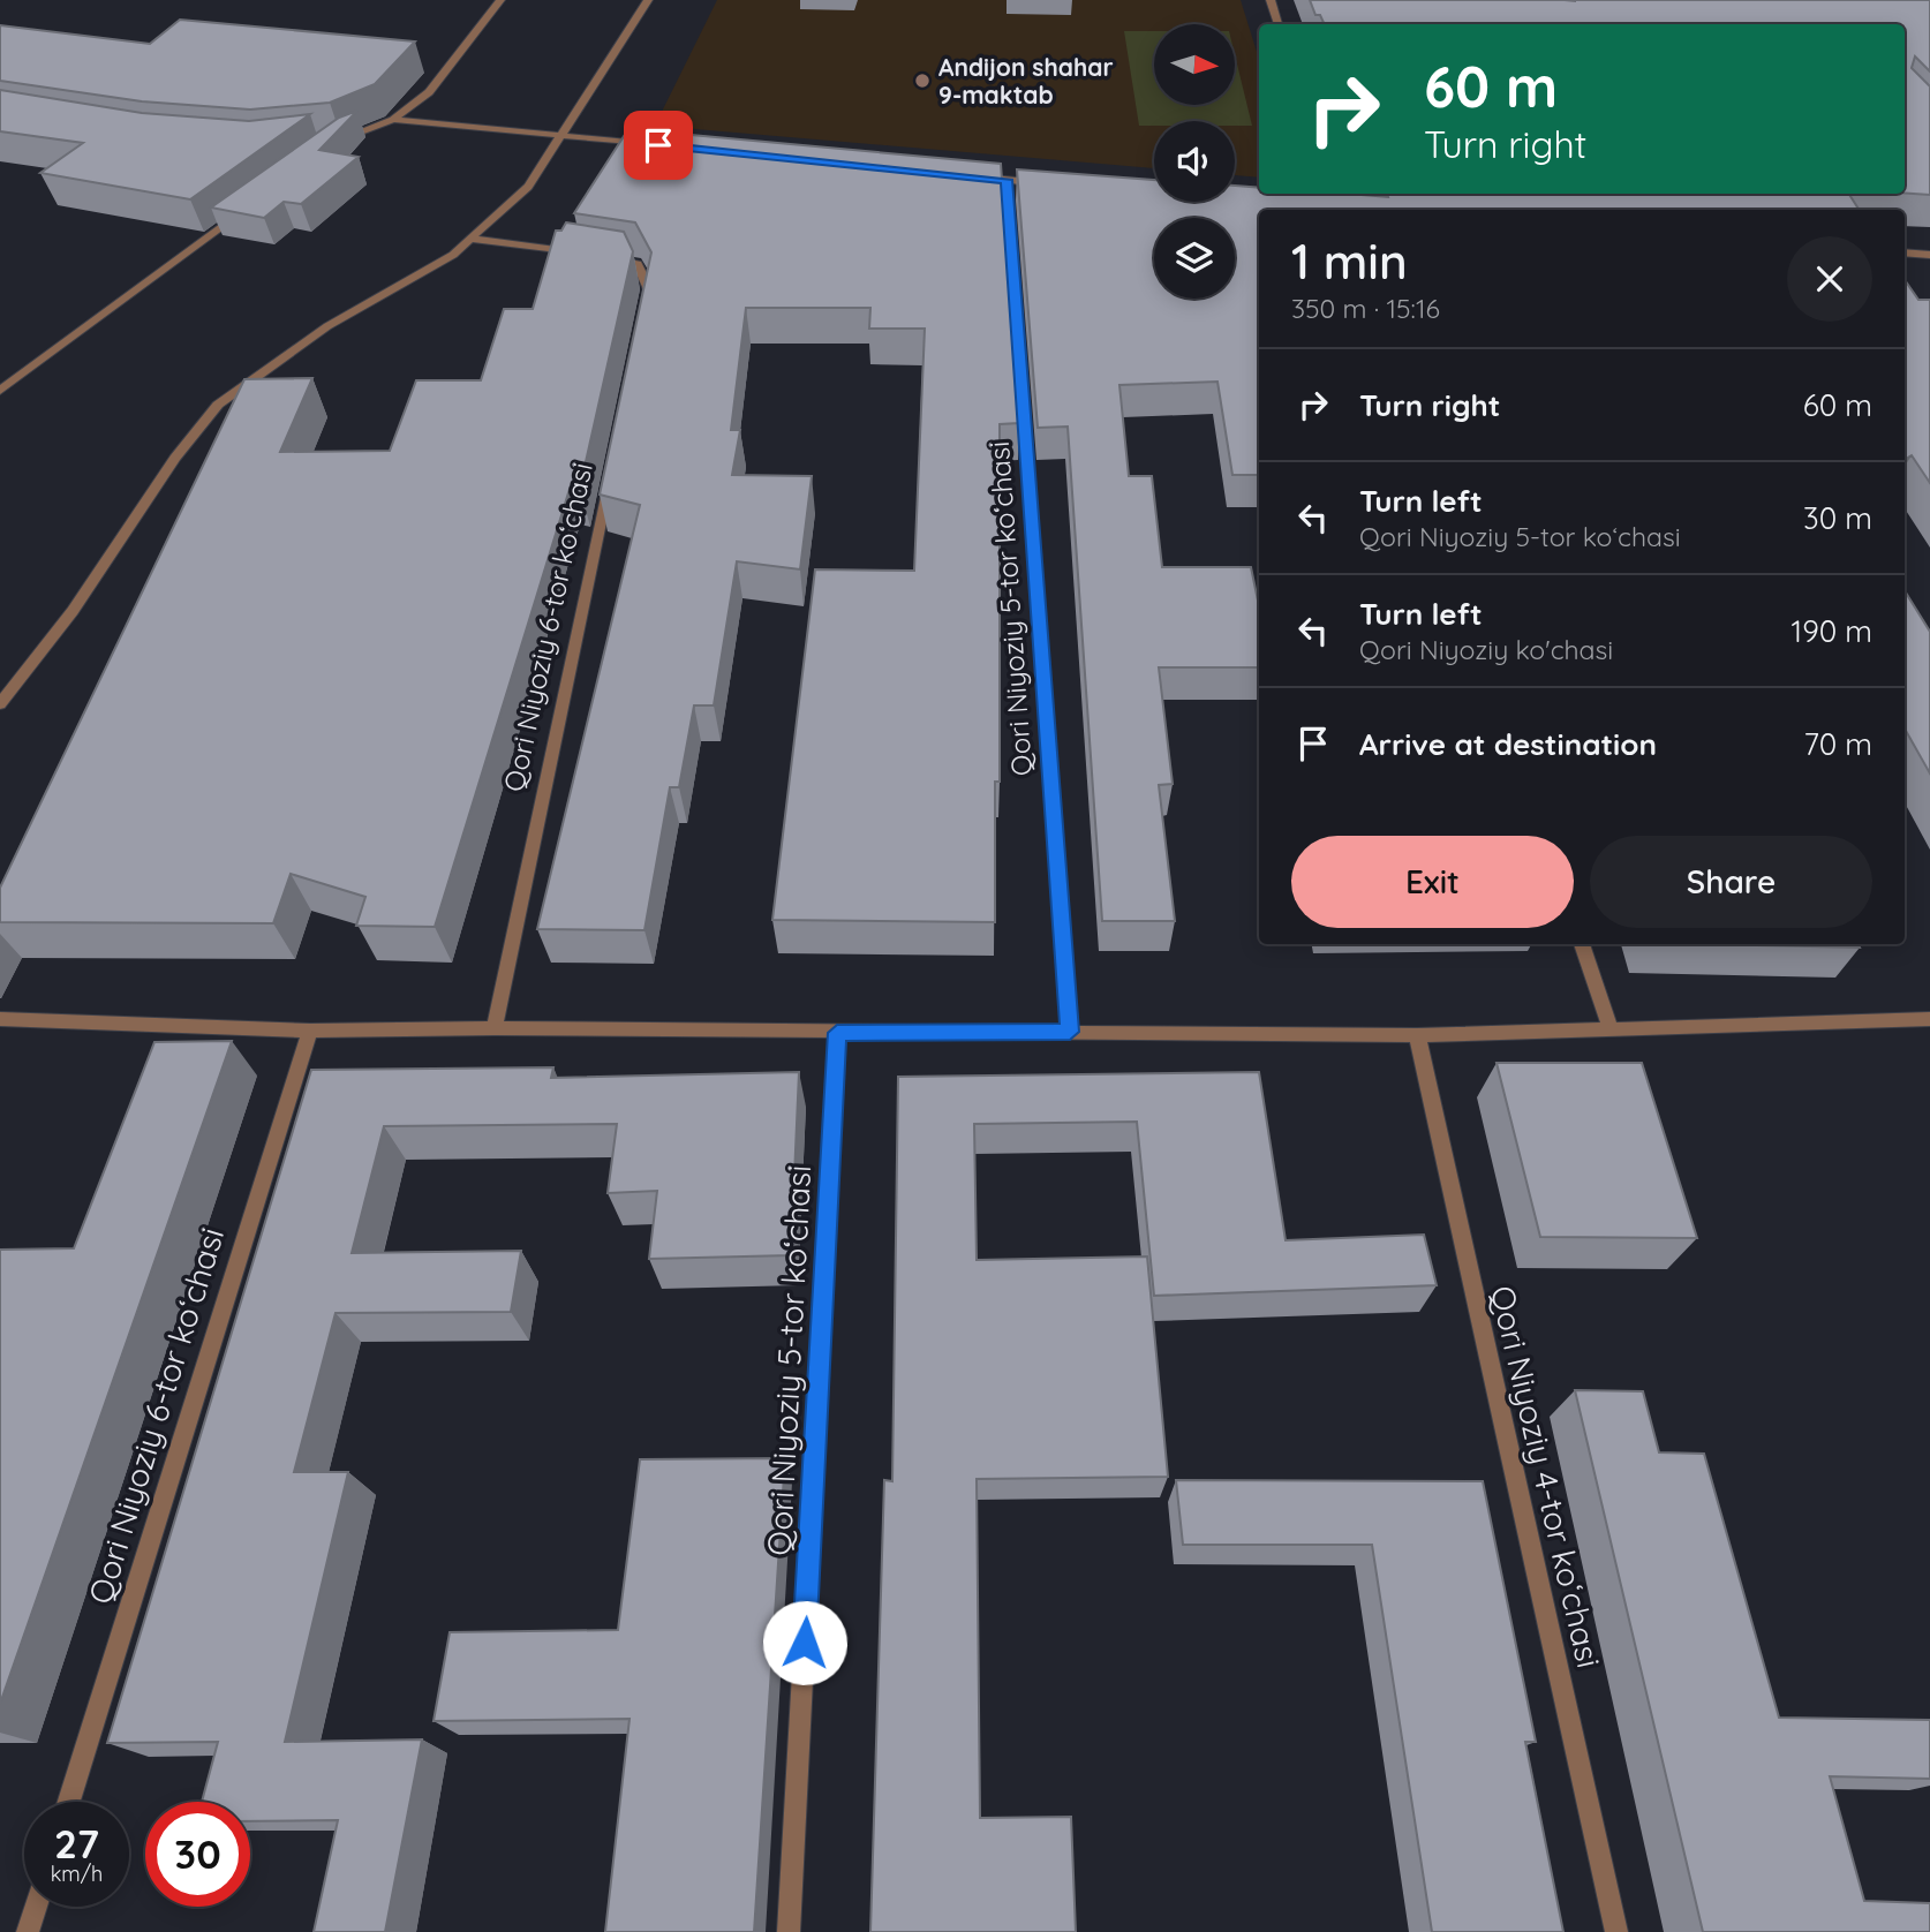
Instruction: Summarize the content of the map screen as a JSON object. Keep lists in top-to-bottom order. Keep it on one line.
{"streets":{"street":["Qori Niyoziy 5-tor koʻchasi","Qori Niyoziy 6-tor koʻchasi","Qori Niyoziy 4-tor koʻchasi"]},"places":["Andijon shahar 9-maktab"],"north":"right","page":{"turn":["60 m","Turn right"],"heading":["1 min","350 m · 15:16"],"list":[{"name":"Turn right","value":"60 m"},{"name":"Turn left","note":"Qori Niyoziy 5-tor koʻchasi","value":"30 m"},{"name":"Turn left","note":"Qori Niyoziy ko'chasi","value":"190 m"},{"name":"Arrive at destination","value":"70 m"}],"buttons":["Exit","Share"],"speed":"27 km/h","limit":"30"}}
